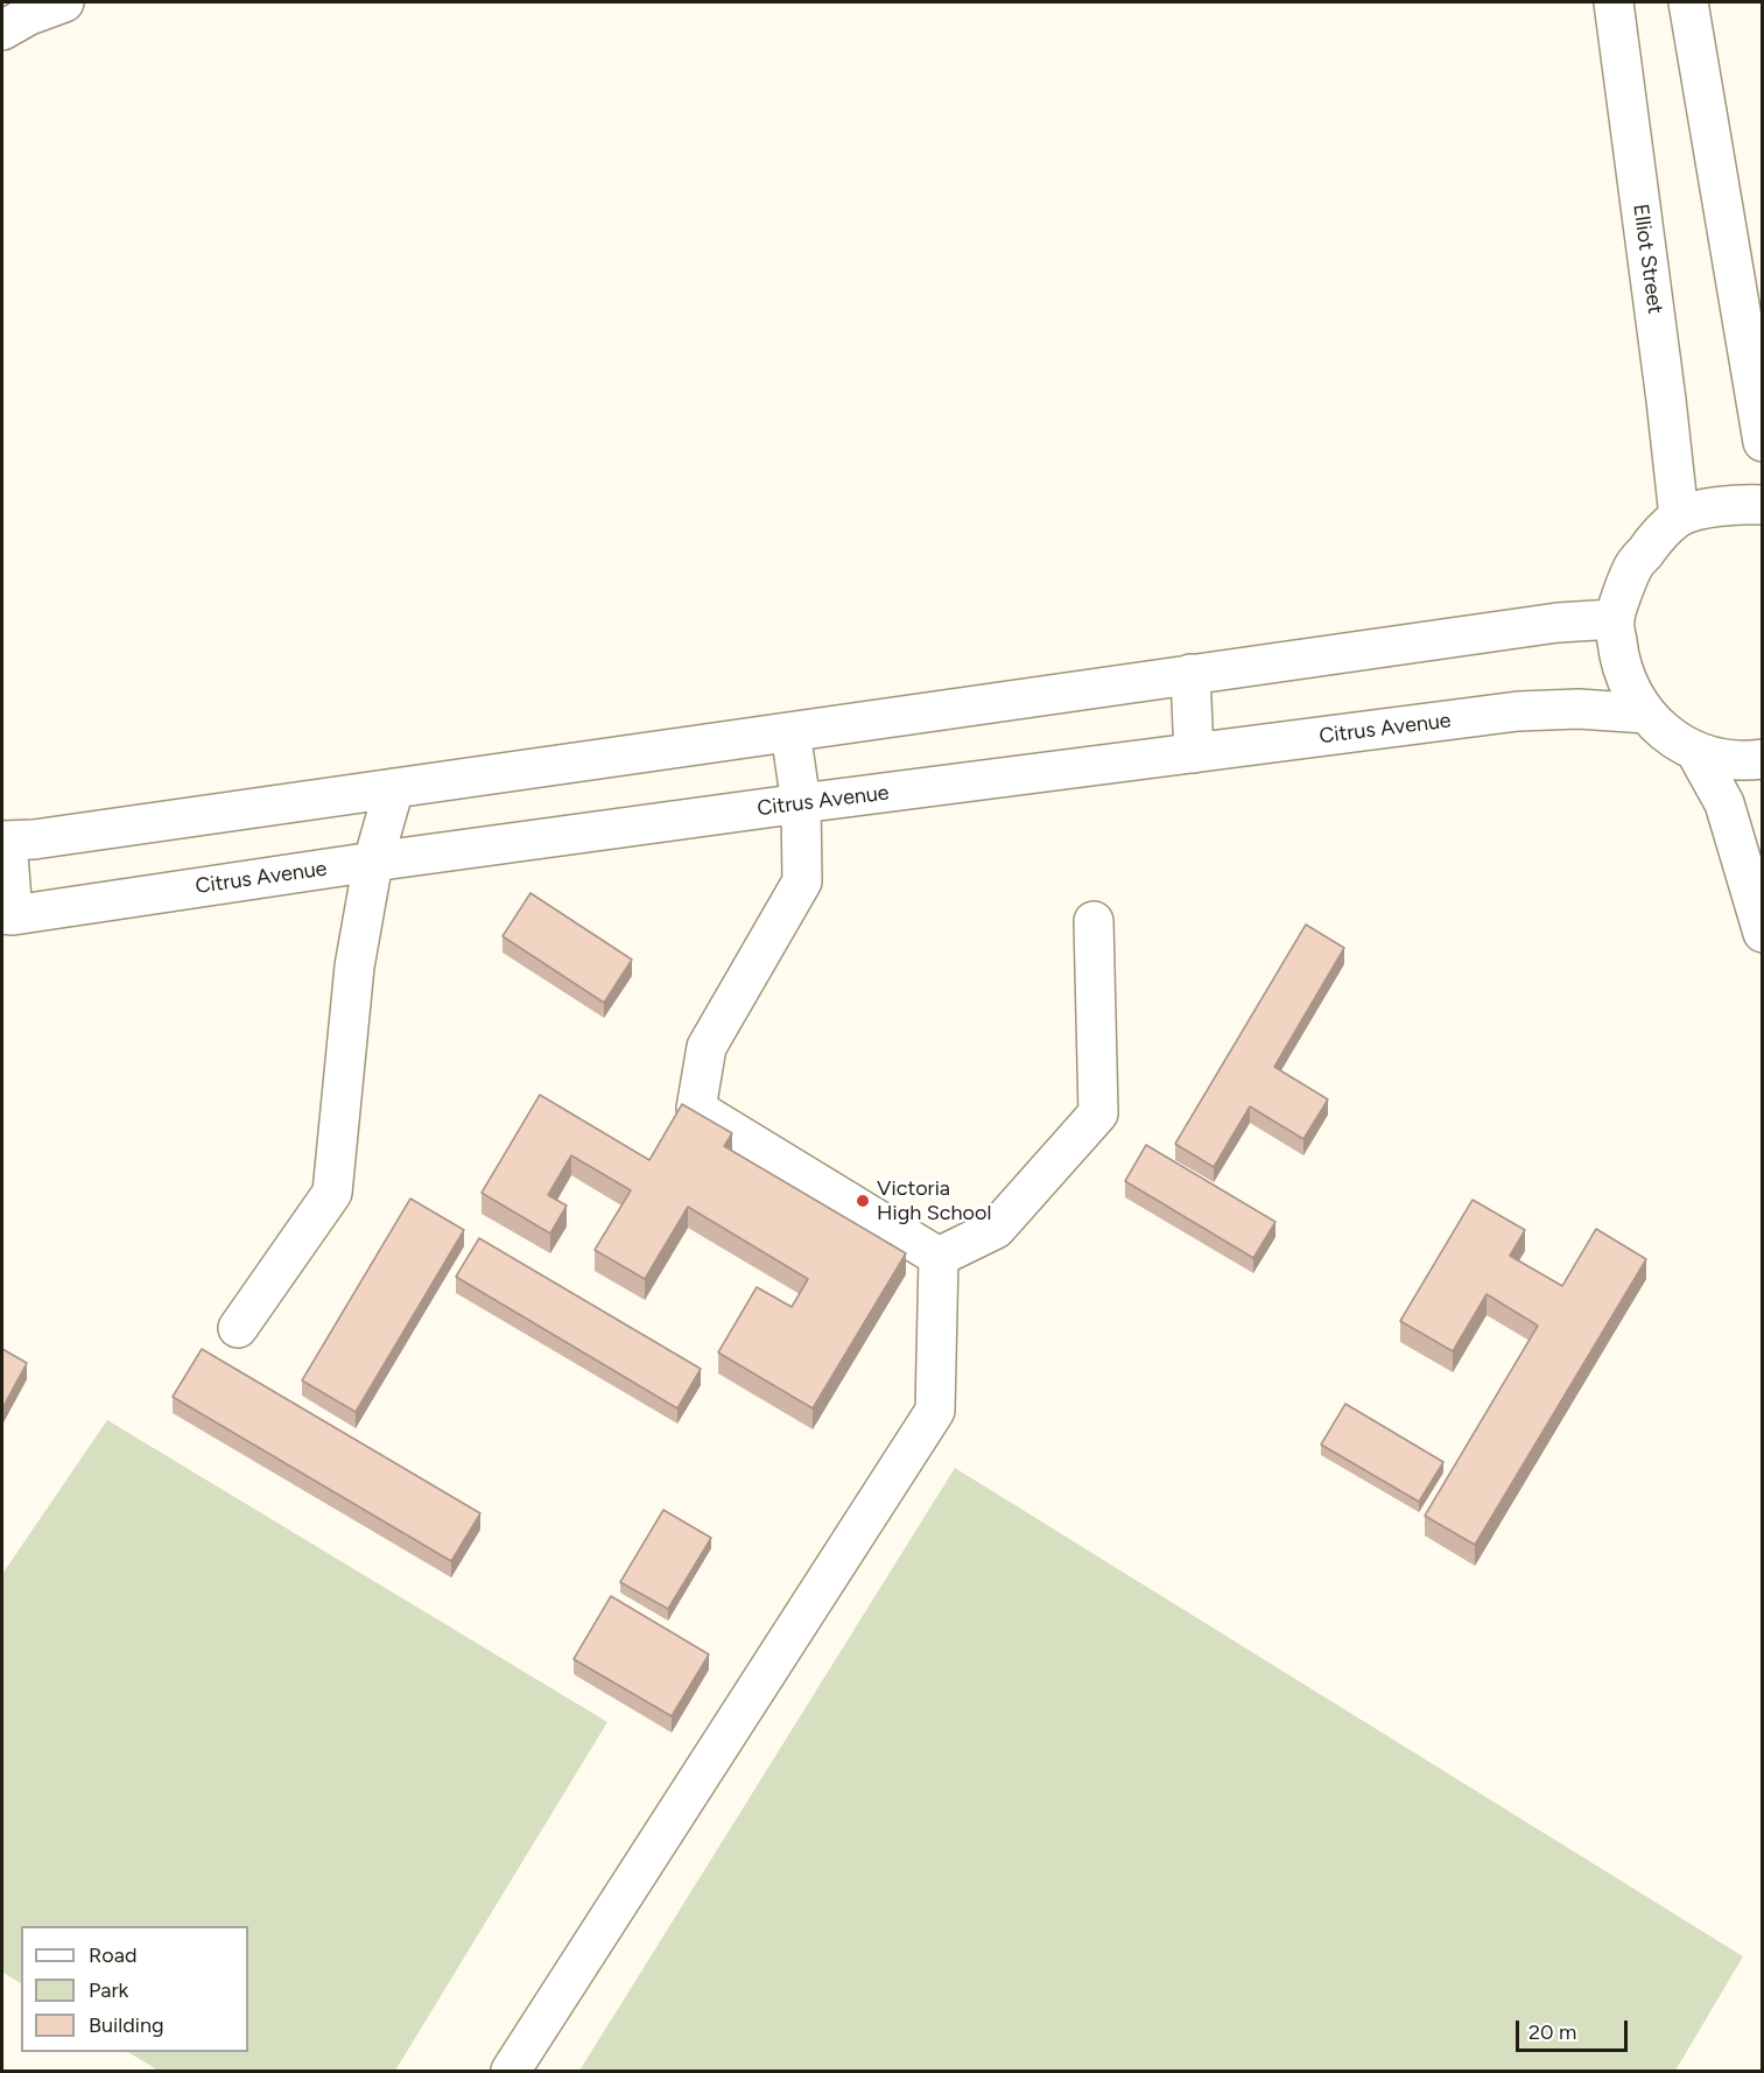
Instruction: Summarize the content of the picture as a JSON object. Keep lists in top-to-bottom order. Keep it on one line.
{"streets":{"street":["Elliot Street","Citrus Avenue"]},"places":["Victoria High School"],"legend":["Road","Park","Building"],"scale_bar":"20 m"}
